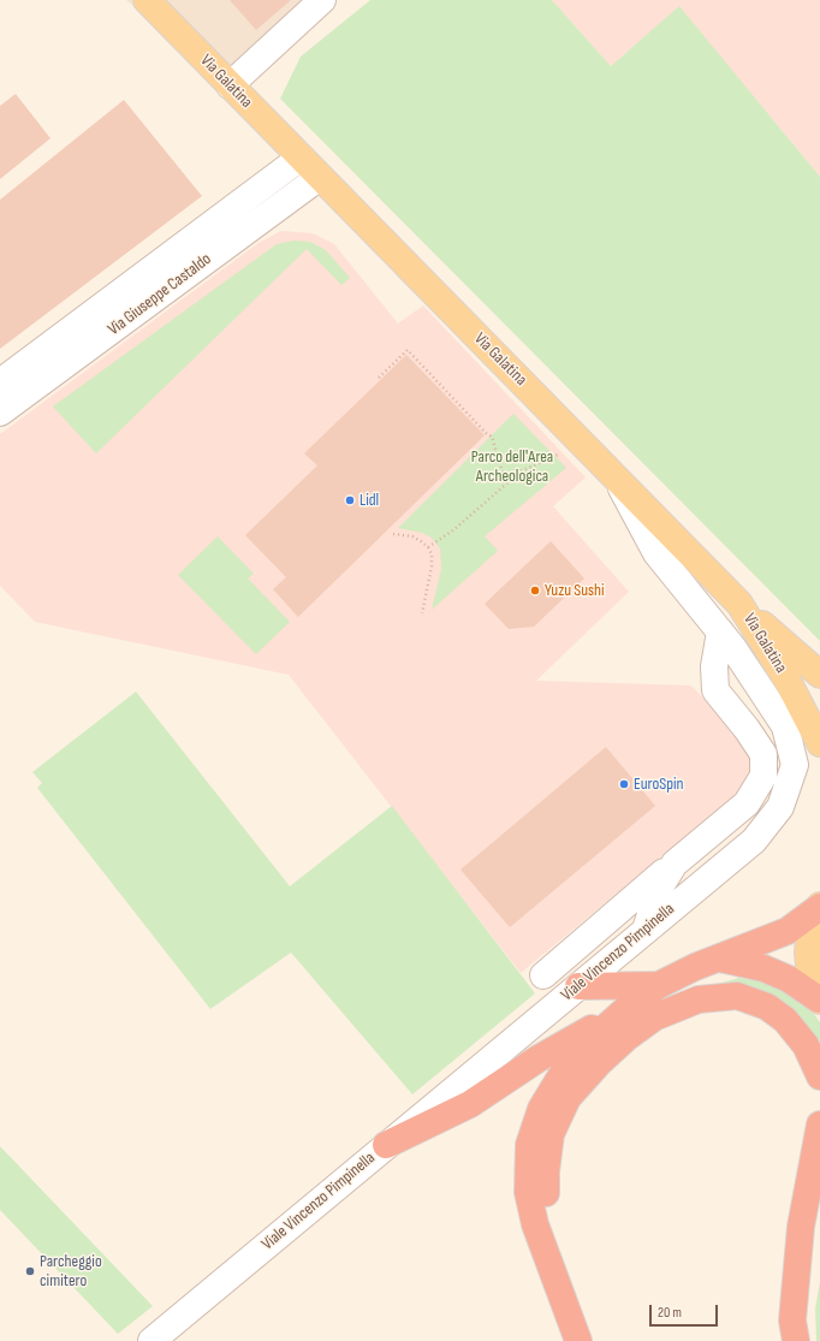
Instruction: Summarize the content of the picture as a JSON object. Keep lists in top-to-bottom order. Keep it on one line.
{"streets":{"main road":["Via Galatina"],"street":["Via Giuseppe Castaldo","Viale Vincenzo Pimpinella"]},"crossings":[["Via Galatina","Via Giuseppe Castaldo"],["Via Galatina","Viale Vincenzo Pimpinella"]],"parks":["Parco dell'Area Archeologica"],"places":["Lidl","Yuzu Sushi","EuroSpin","Parcheggio cimitero"],"scale_bar":"20 m"}
